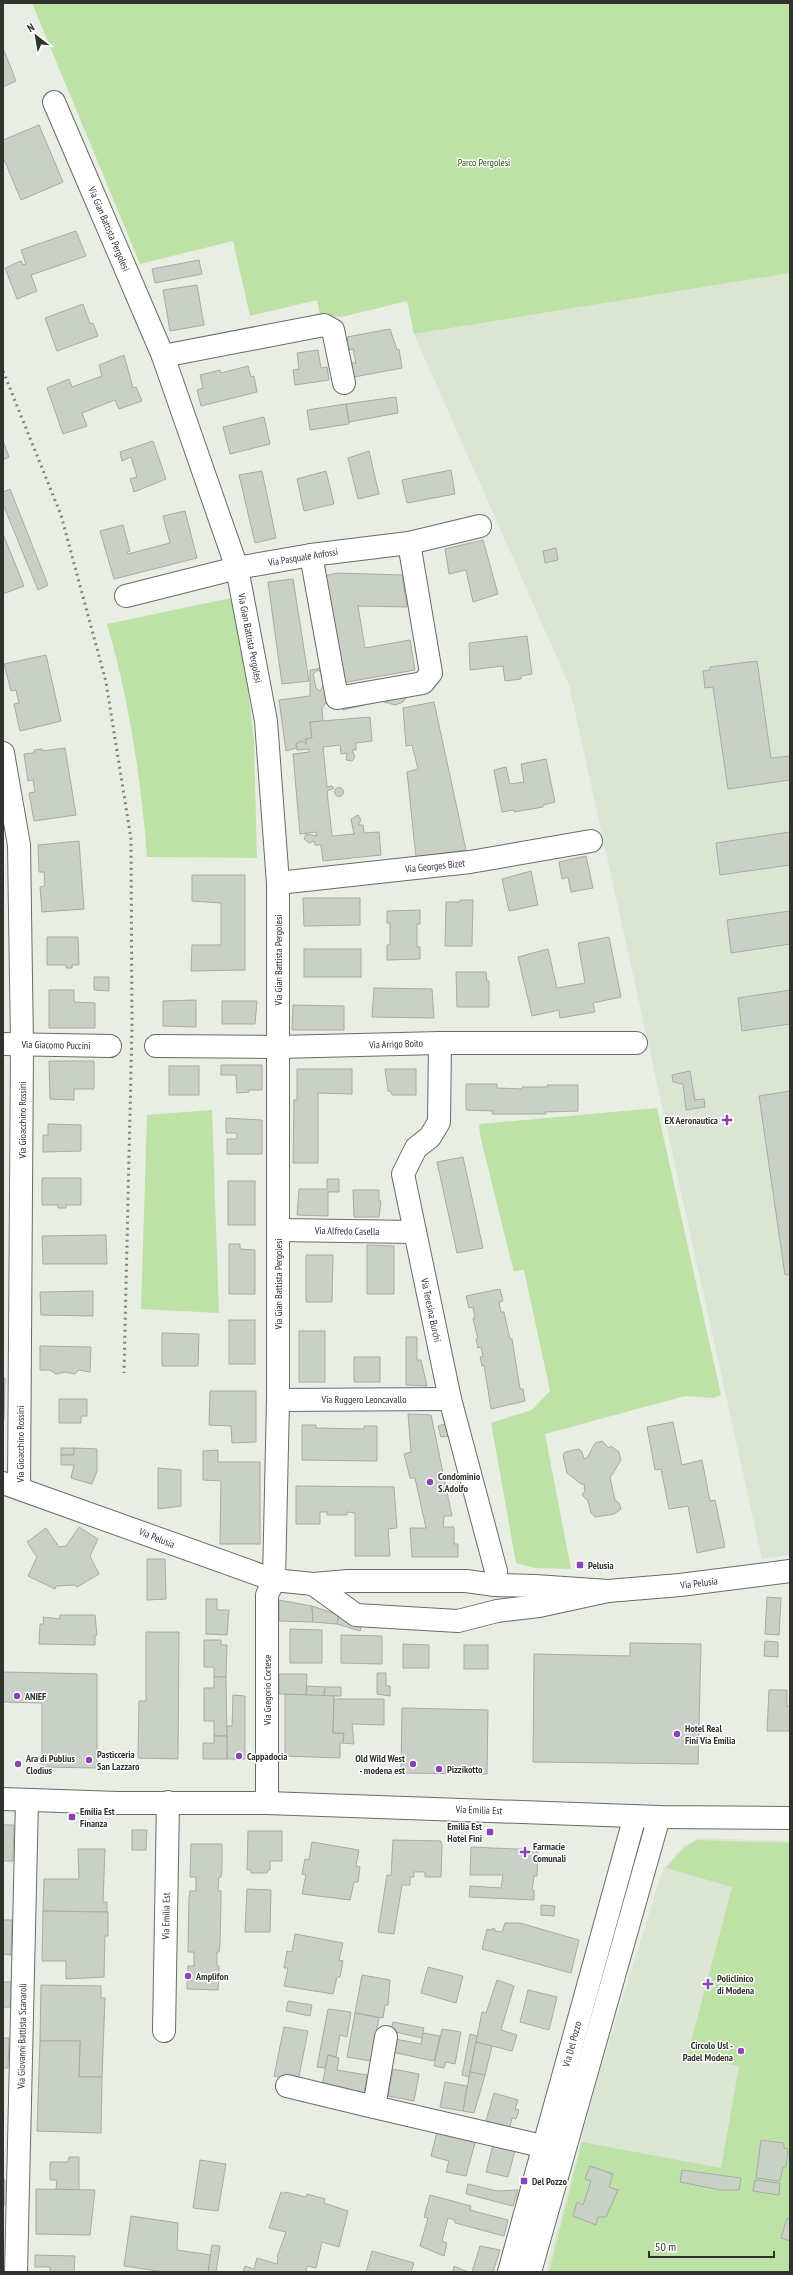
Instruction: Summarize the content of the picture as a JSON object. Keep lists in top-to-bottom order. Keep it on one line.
{"streets":{"street":["Via Gian Battista Pergolesi","Via Pasquale Anfossi","Via Georges Bizet","Via Arrigo Boito","Via Giacomo Puccini","Via Gioacchino Rossini","Via Alfredo Casella","Via Teresina Burchi","Via Ruggero Leoncavallo","Via Pelusia","Via Gregorio Cortese","Via Emilia Est","Via Giovanni Battista Scanaroli","Via Del Pozzo"]},"crossings":[["Via Gian Battista Pergolesi","Via Pasquale Anfossi"],["Via Gian Battista Pergolesi","Via Georges Bizet"],["Via Gian Battista Pergolesi","Via Arrigo Boito"],["Via Gian Battista Pergolesi","Via Alfredo Casella"],["Via Gian Battista Pergolesi","Via Ruggero Leoncavallo"],["Via Gian Battista Pergolesi","Via Pelusia"],["Via Gian Battista Pergolesi","Via Gregorio Cortese"],["Via Arrigo Boito","Via Teresina Burchi"],["Via Giacomo Puccini","Via Gioacchino Rossini"],["Via Gioacchino Rossini","Via Pelusia"],["Via Alfredo Casella","Via Teresina Burchi"],["Via Teresina Burchi","Via Ruggero Leoncavallo"],["Via Teresina Burchi","Via Pelusia"],["Via Pelusia","Via Gregorio Cortese"],["Via Gregorio Cortese","Via Emilia Est"],["Via Emilia Est","Via Giovanni Battista Scanaroli"],["Via Emilia Est","Via Del Pozzo"]],"parks":["Parco Pergolesi"],"places":{"health":["EX Aeronautica","Farmacie Comunali","Policlinico di Modena"],"other":["Condominio S.Adolfo","ANIEF","Hotel Real Fini Via Emilia","Cappadocia","Pasticceria San Lazzaro","Ara di Publius Clodius","Old Wild West - modena est","Pizzikotto","Amplifon","Circolo Usl - Padel Modena"],"transit":["Pelusia","Emilia Est Finanza","Emilia Est Hotel Fini","Del Pozzo"]},"scale_bar":"50 m","north":"top left"}
